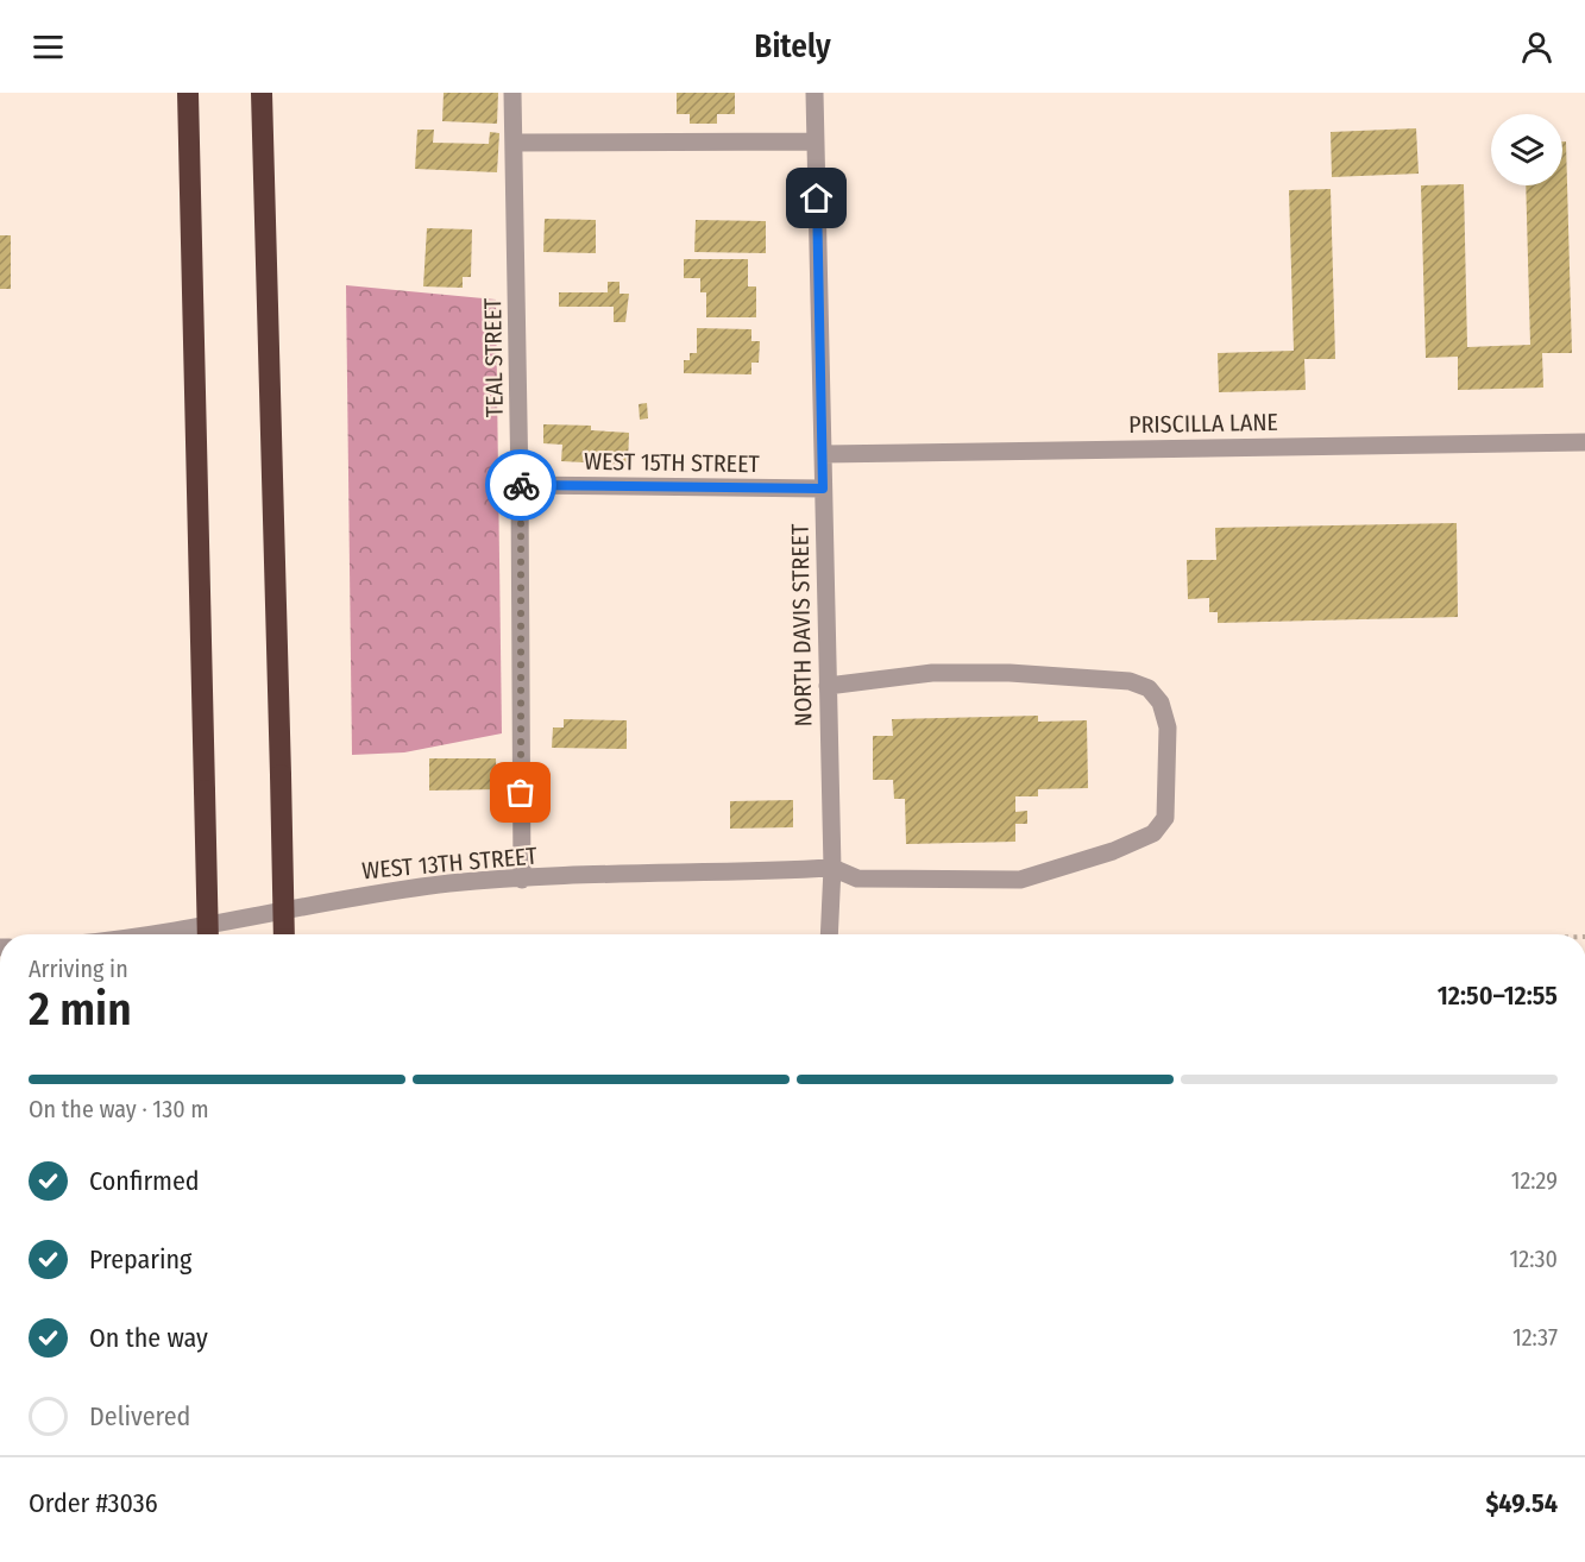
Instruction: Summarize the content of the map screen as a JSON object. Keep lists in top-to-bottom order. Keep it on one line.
{"streets":{"street":["TEAL STREET","PRISCILLA LANE","WEST 15TH STREET","NORTH DAVIS STREET","WEST 13TH STREET"]},"crossings":[["TEAL STREET","WEST 15TH STREET"],["TEAL STREET","WEST 13TH STREET"],["PRISCILLA LANE","NORTH DAVIS STREET"],["WEST 15TH STREET","NORTH DAVIS STREET"],["NORTH DAVIS STREET","WEST 13TH STREET"]],"page":{"header":"Bitely","heading":["2 min","Arriving in","12:50–12:55"],"panel":["Order #3036","$49.54"],"bar":"On the way · 130 m","list":[["Confirmed","12:29"],["Preparing","12:30"],["On the way","12:37"],"Delivered"]}}
